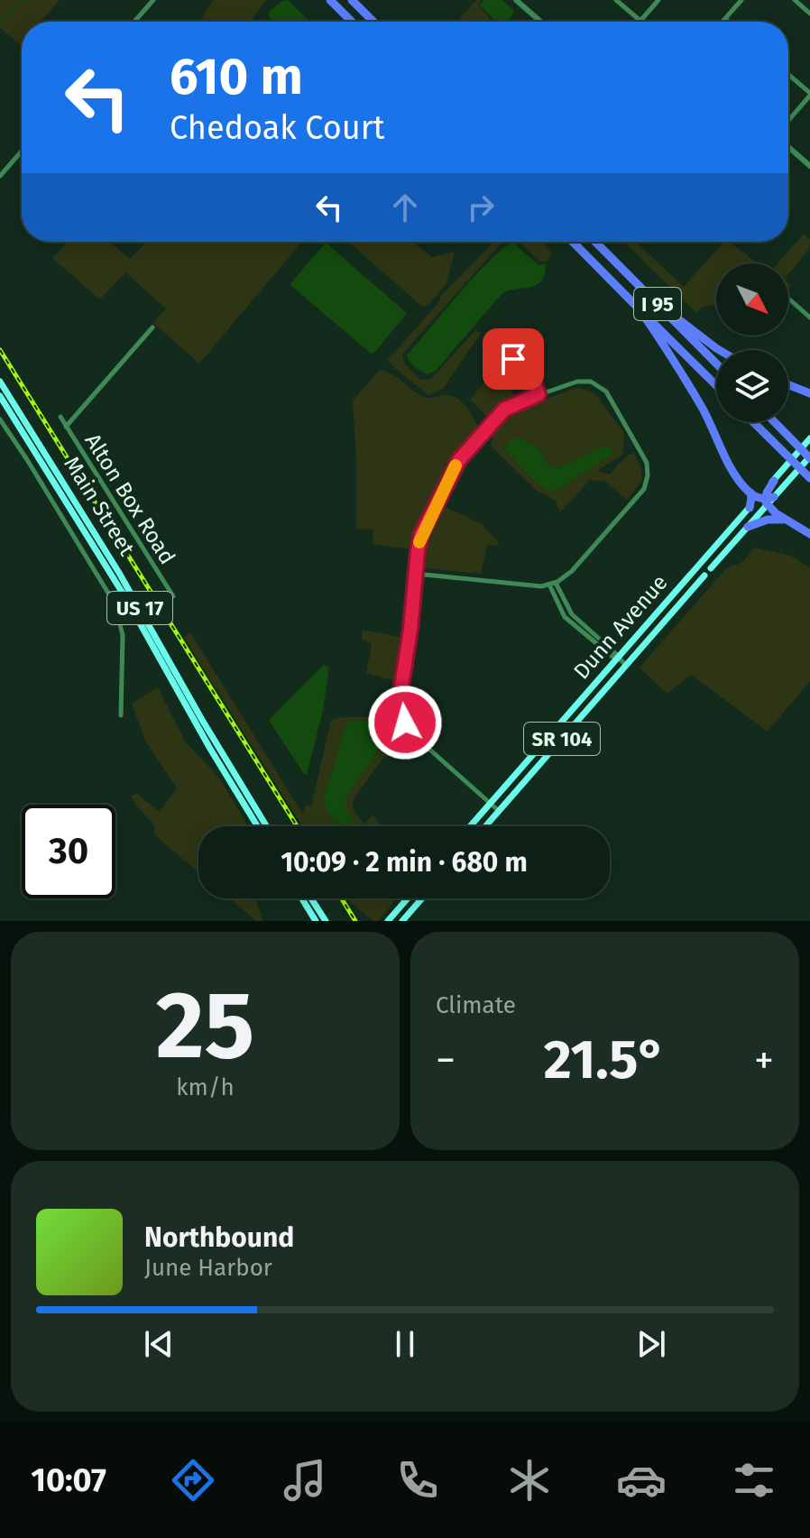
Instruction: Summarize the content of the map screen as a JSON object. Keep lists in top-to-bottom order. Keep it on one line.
{"streets":{"highway":["I 95"],"main road":["Main Street","US 17","Dunn Avenue","SR 104"],"street":["Alton Box Road"]},"north":"bottom right","page":{"turn":["610 m","Chedoak Court"],"limit":"30","trip":"10:09 · 2 min · 680 m","tile":[["25","km/h"],"Climate"],"heat":["−","21.5°","+"],"song":["Northbound","June Harbor"],"tabs":"10:07"}}
